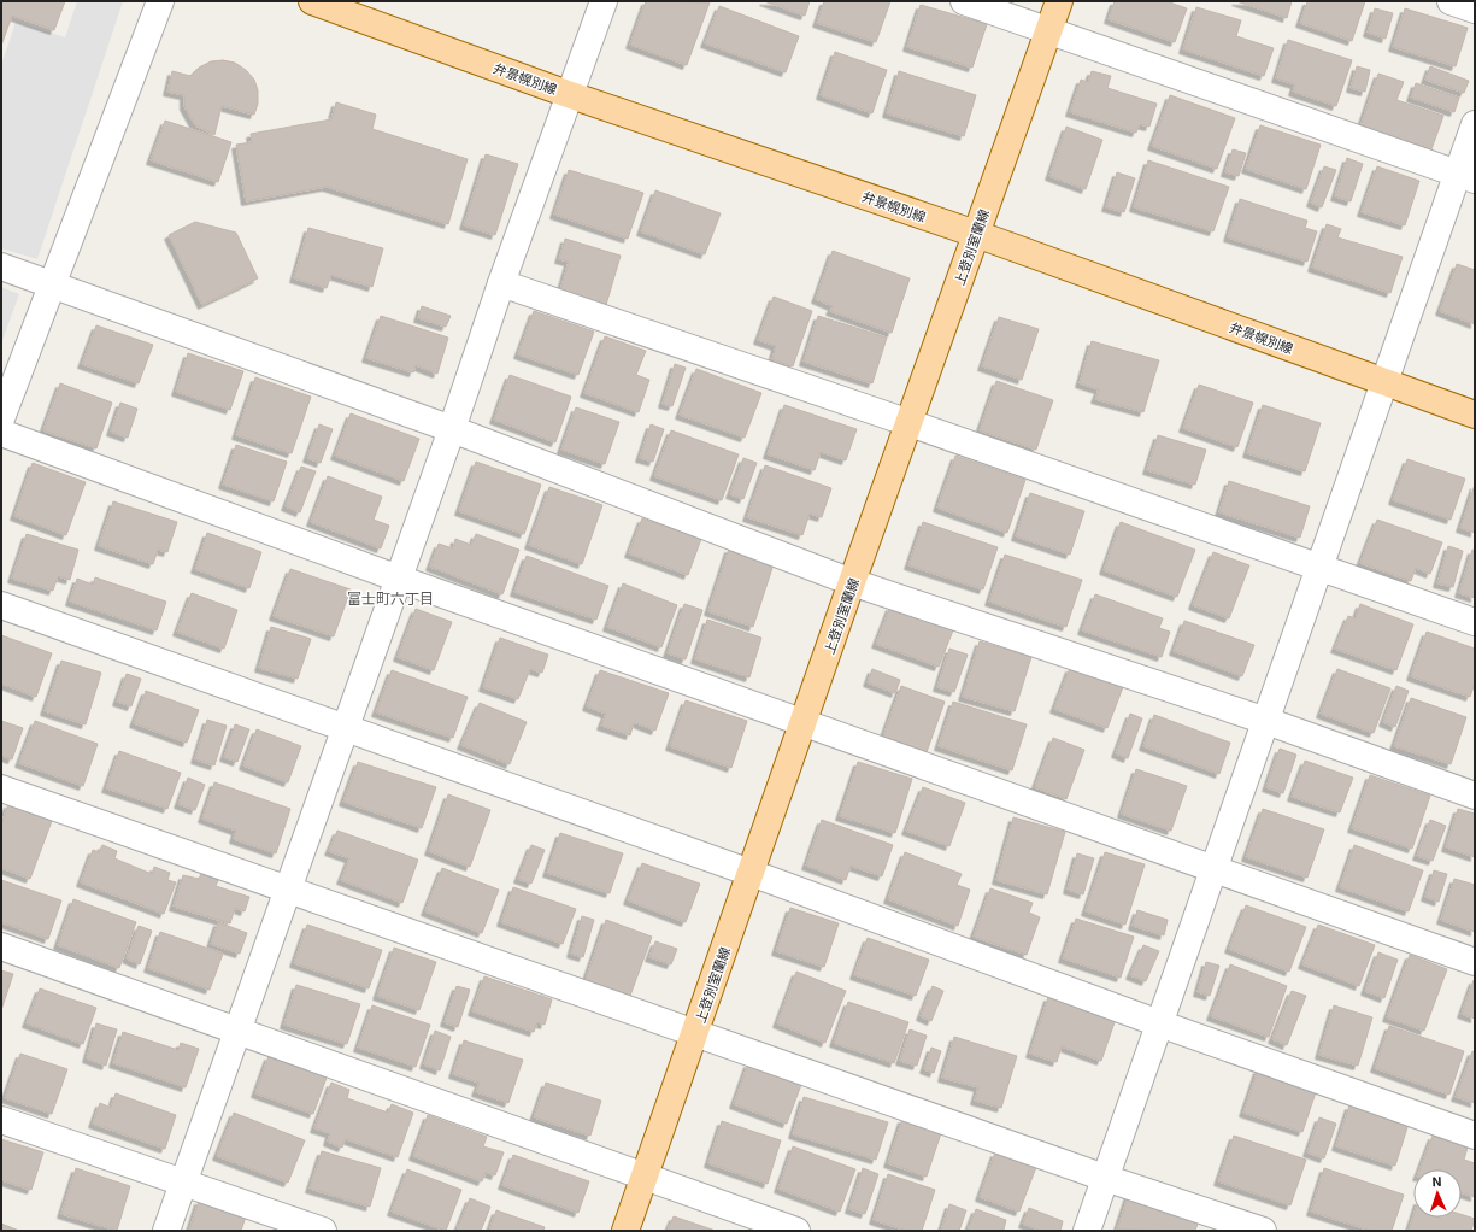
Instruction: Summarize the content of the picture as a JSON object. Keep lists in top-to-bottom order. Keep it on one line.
{"streets":{"main road":["弁景幌別線","上登別室蘭線"]},"crossings":[["弁景幌別線","上登別室蘭線"]],"districts":["富士町六丁目"],"north":"top"}
